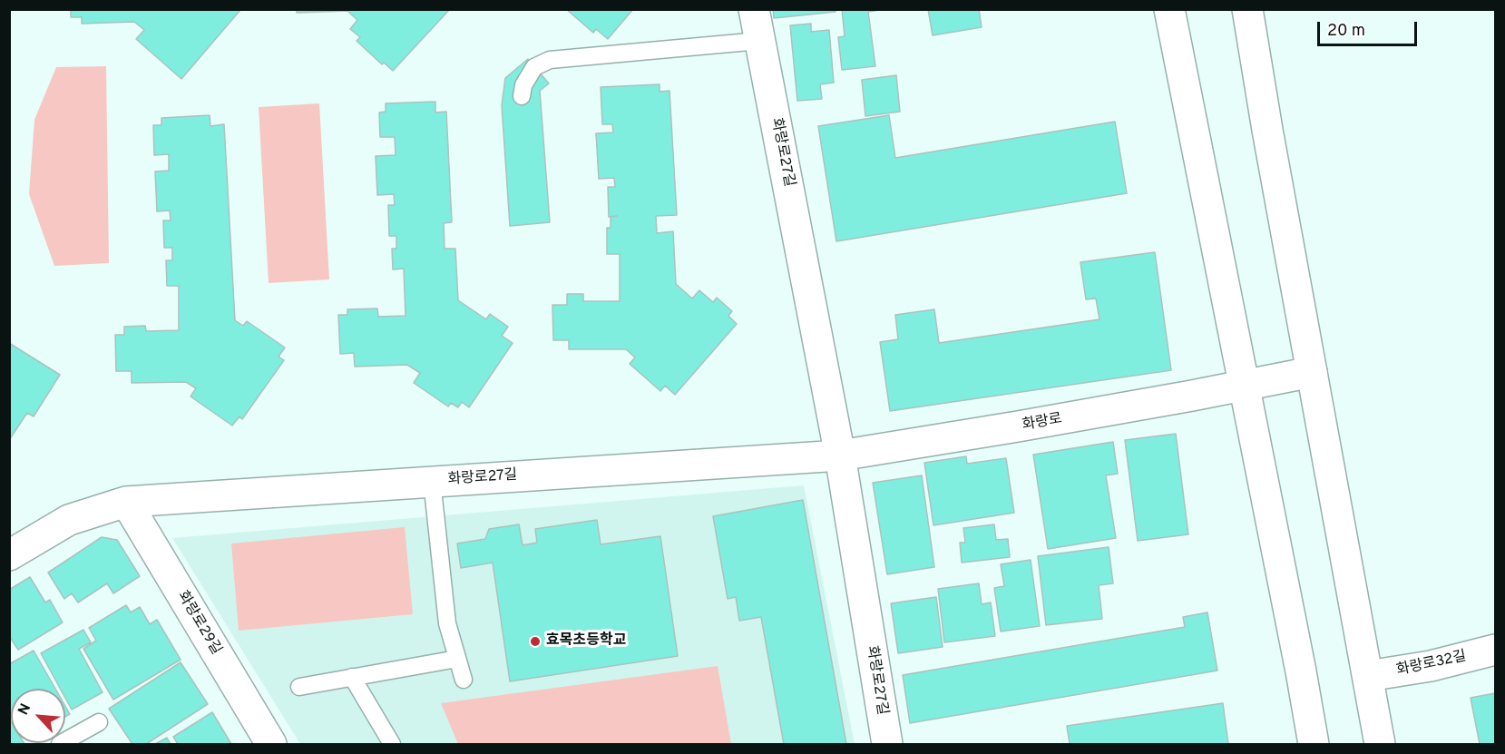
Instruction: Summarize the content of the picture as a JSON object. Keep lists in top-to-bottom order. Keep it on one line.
{"streets":{"street":["화랑로27길","화랑로","화랑로29길","화랑로32길"]},"crossings":[["화랑로27길","화랑로"],["화랑로27길","화랑로29길"]],"places":["효목초등학교"],"scale_bar":"20 m","north":"top left"}
